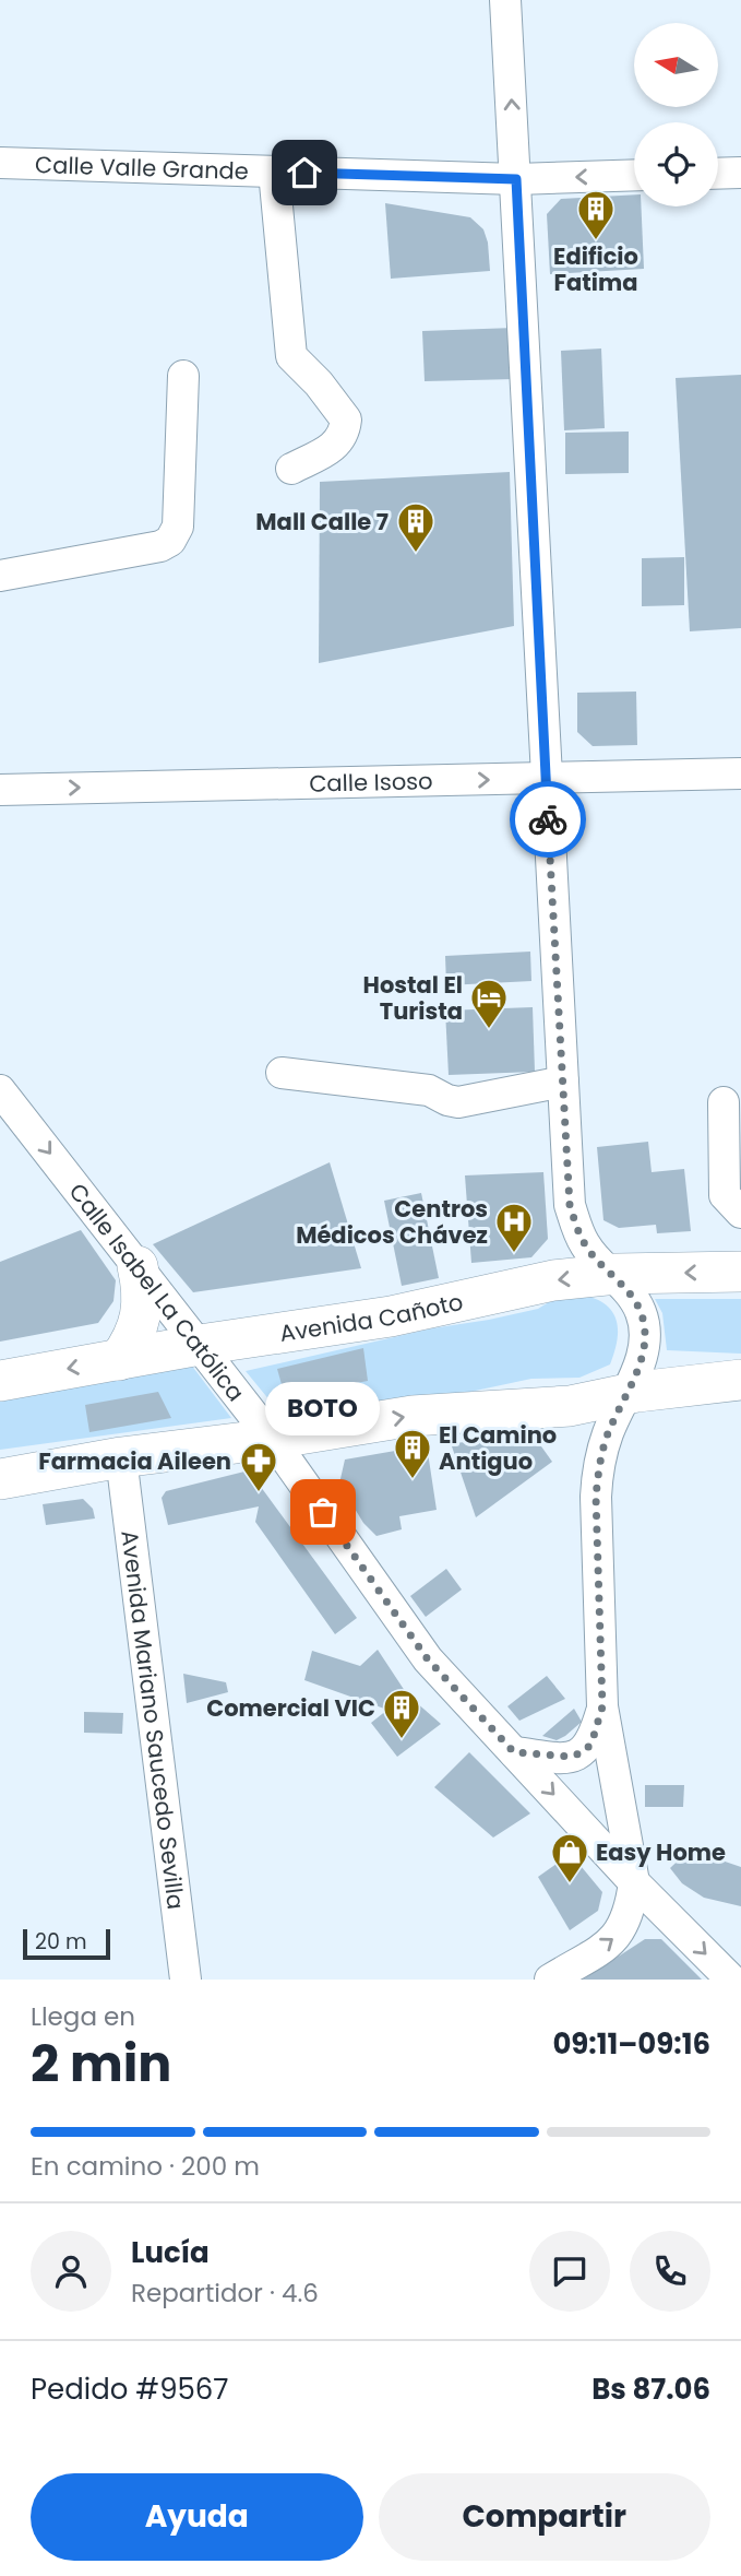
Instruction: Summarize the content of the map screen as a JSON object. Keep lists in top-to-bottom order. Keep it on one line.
{"streets":{"main road":["Avenida Cañoto"],"street":["Calle Valle Grande","Calle Isoso","Calle Isabel La Católica","Avenida Mariano Saucedo Sevilla"]},"crossings":[["Calle Isabel La Católica","Avenida Cañoto"]],"one_way":["Calle Isoso","Calle Isabel La Católica"],"places":{"building":["Edificio Fatima","Mall Calle 7","El Camino Antiguo","Comercial VIC"],"hotel":["Hostal El Turista"],"hospital":["Centros Médicos Chávez"],"pharmacy":["Farmacia Aileen"],"other":["BOTO"],"shop":["Easy Home"]},"scale_bar":"20 m","north":"left","page":{"bubble":"BOTO","scale":"20 m","heading":["2 min","Llega en","09:11–09:16"],"panel":["Lucía","Repartidor · 4.6","Pedido #9567","Bs 87.06"],"bar":"En camino · 200 m","buttons":["Ayuda","Compartir"]}}
